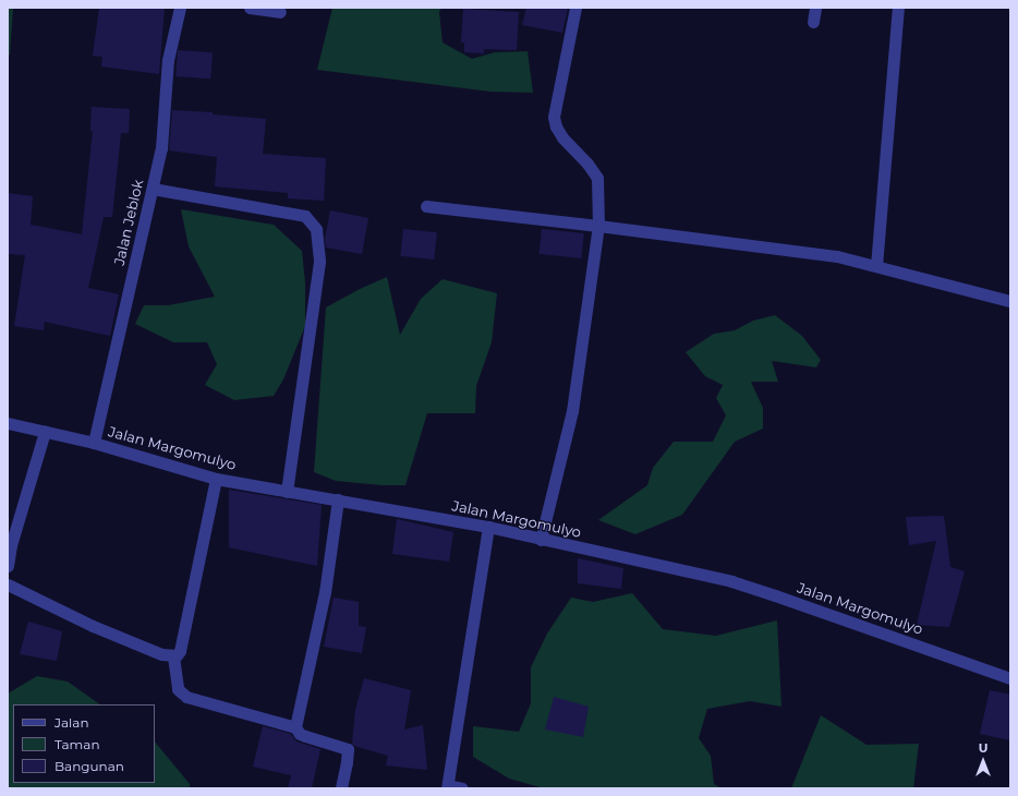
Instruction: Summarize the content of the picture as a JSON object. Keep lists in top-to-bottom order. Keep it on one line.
{"streets":{"street":["Jalan Jeblok","Jalan Margomulyo"]},"crossings":[["Jalan Jeblok","Jalan Margomulyo"]],"legend":["Jalan","Taman","Bangunan"],"north":"top"}
